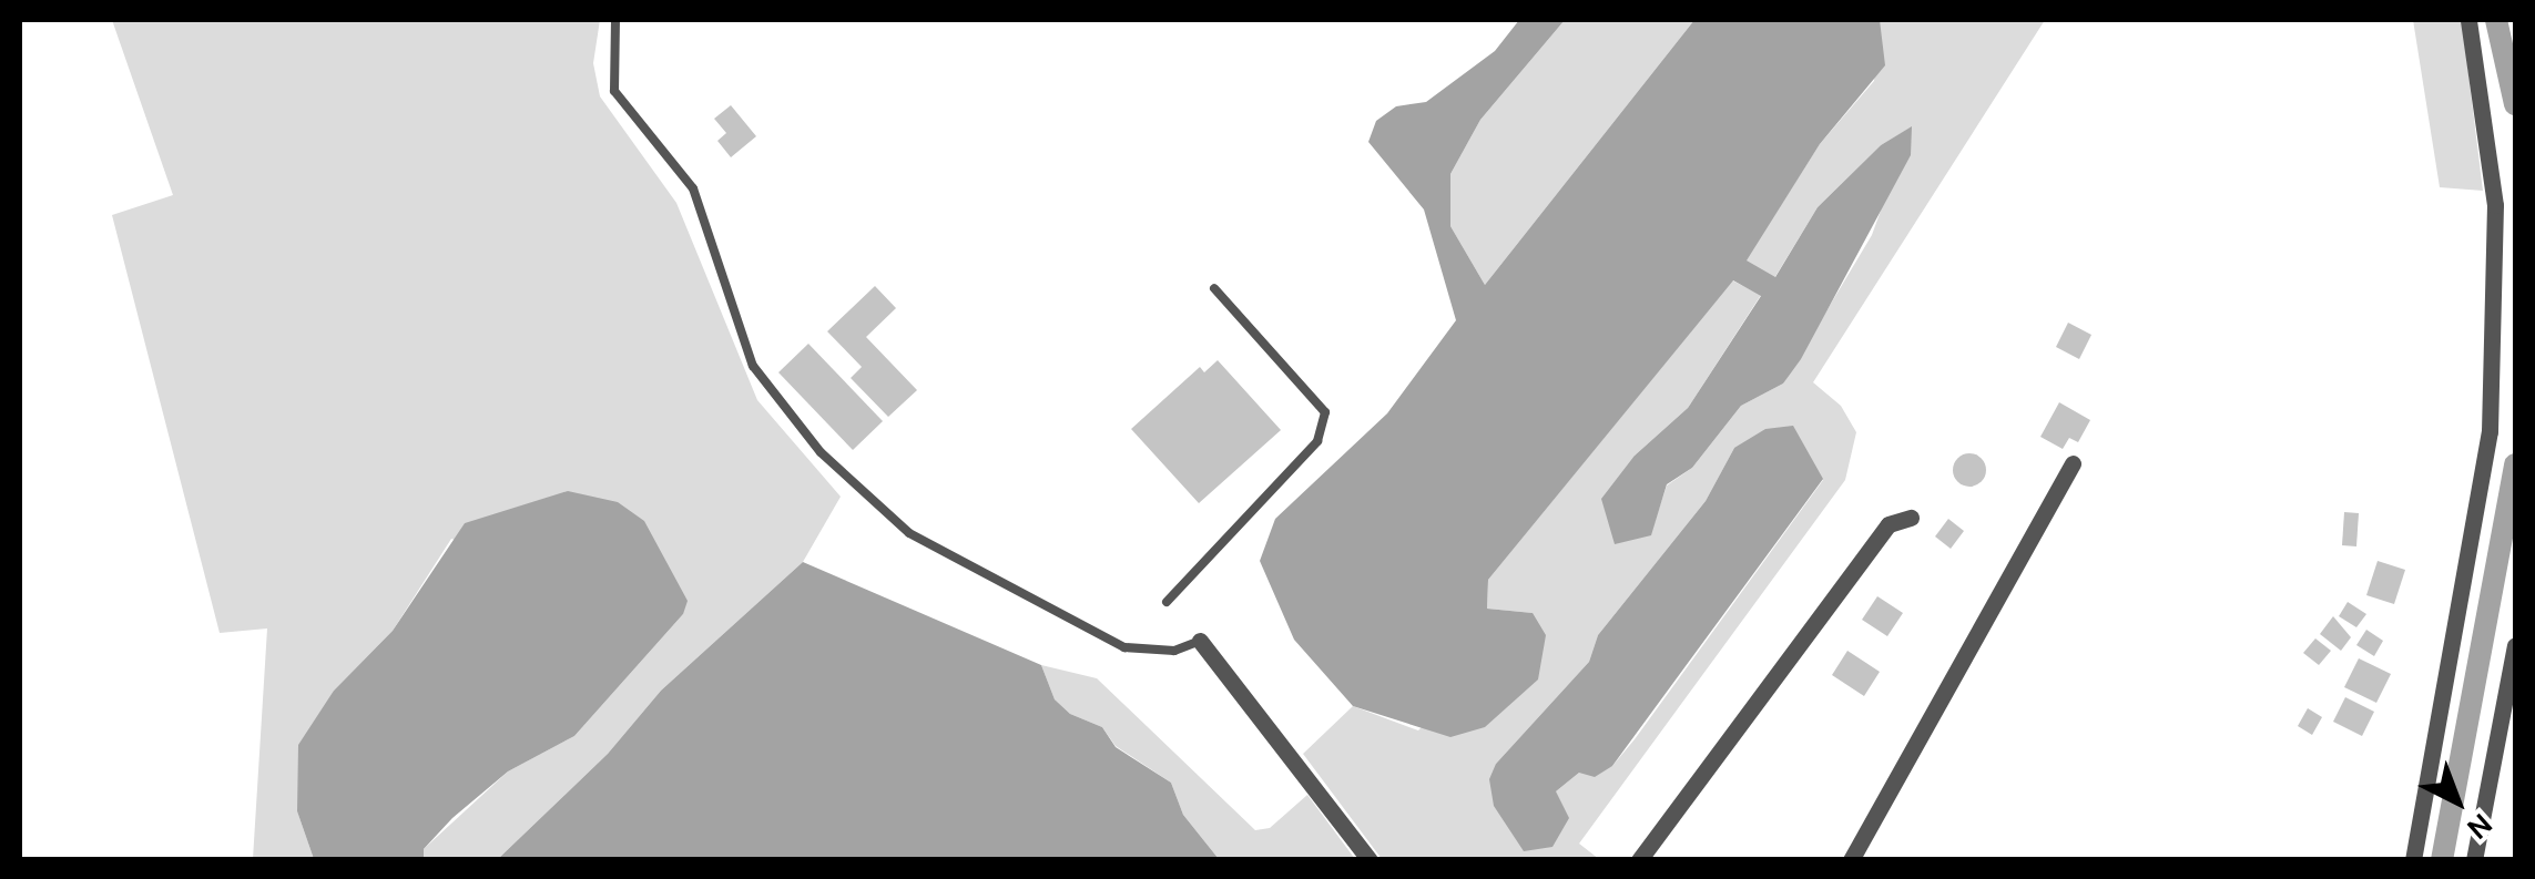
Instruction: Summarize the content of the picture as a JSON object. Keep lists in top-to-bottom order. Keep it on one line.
{"north":"bottom right"}
